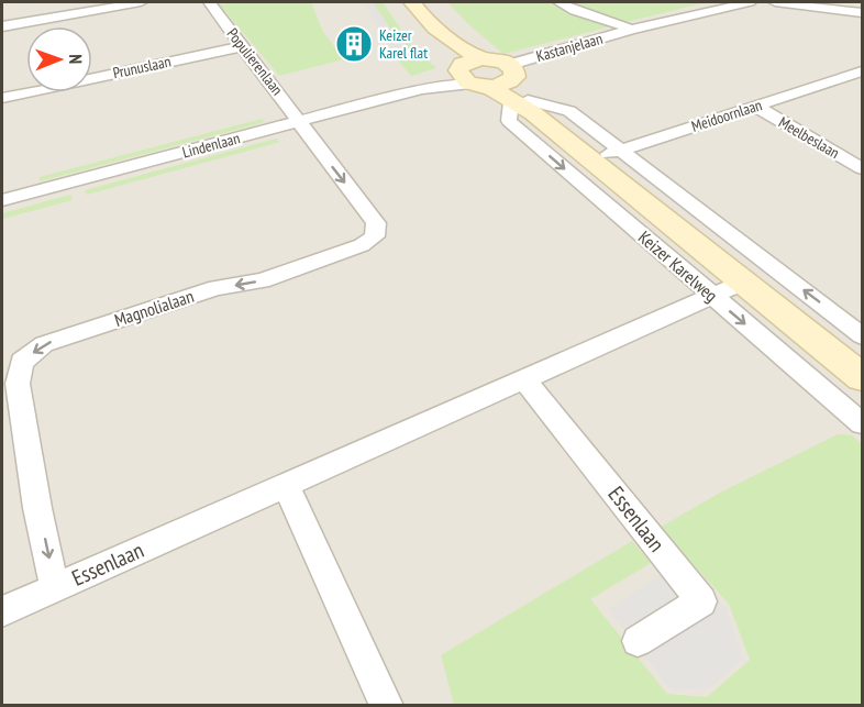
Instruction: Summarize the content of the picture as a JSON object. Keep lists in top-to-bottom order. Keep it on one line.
{"streets":{"main road":["Keizer Karelweg"],"street":["Kastanjelaan","Populierenlaan","Prunuslaan","Meidoornlaan","Meelbeslaan","Lindenlaan","Magnolialaan","Essenlaan"]},"crossings":[["Kastanjelaan","Keizer Karelweg"],["Populierenlaan","Prunuslaan"],["Populierenlaan","Lindenlaan"],["Populierenlaan","Magnolialaan"],["Meidoornlaan","Meelbeslaan"],["Meidoornlaan","Keizer Karelweg"],["Lindenlaan","Keizer Karelweg"],["Lindenlaan","Magnolialaan"],["Keizer Karelweg","Essenlaan"],["Magnolialaan","Essenlaan"]],"places":{"building":["Keizer Karel flat"]},"north":"right"}
